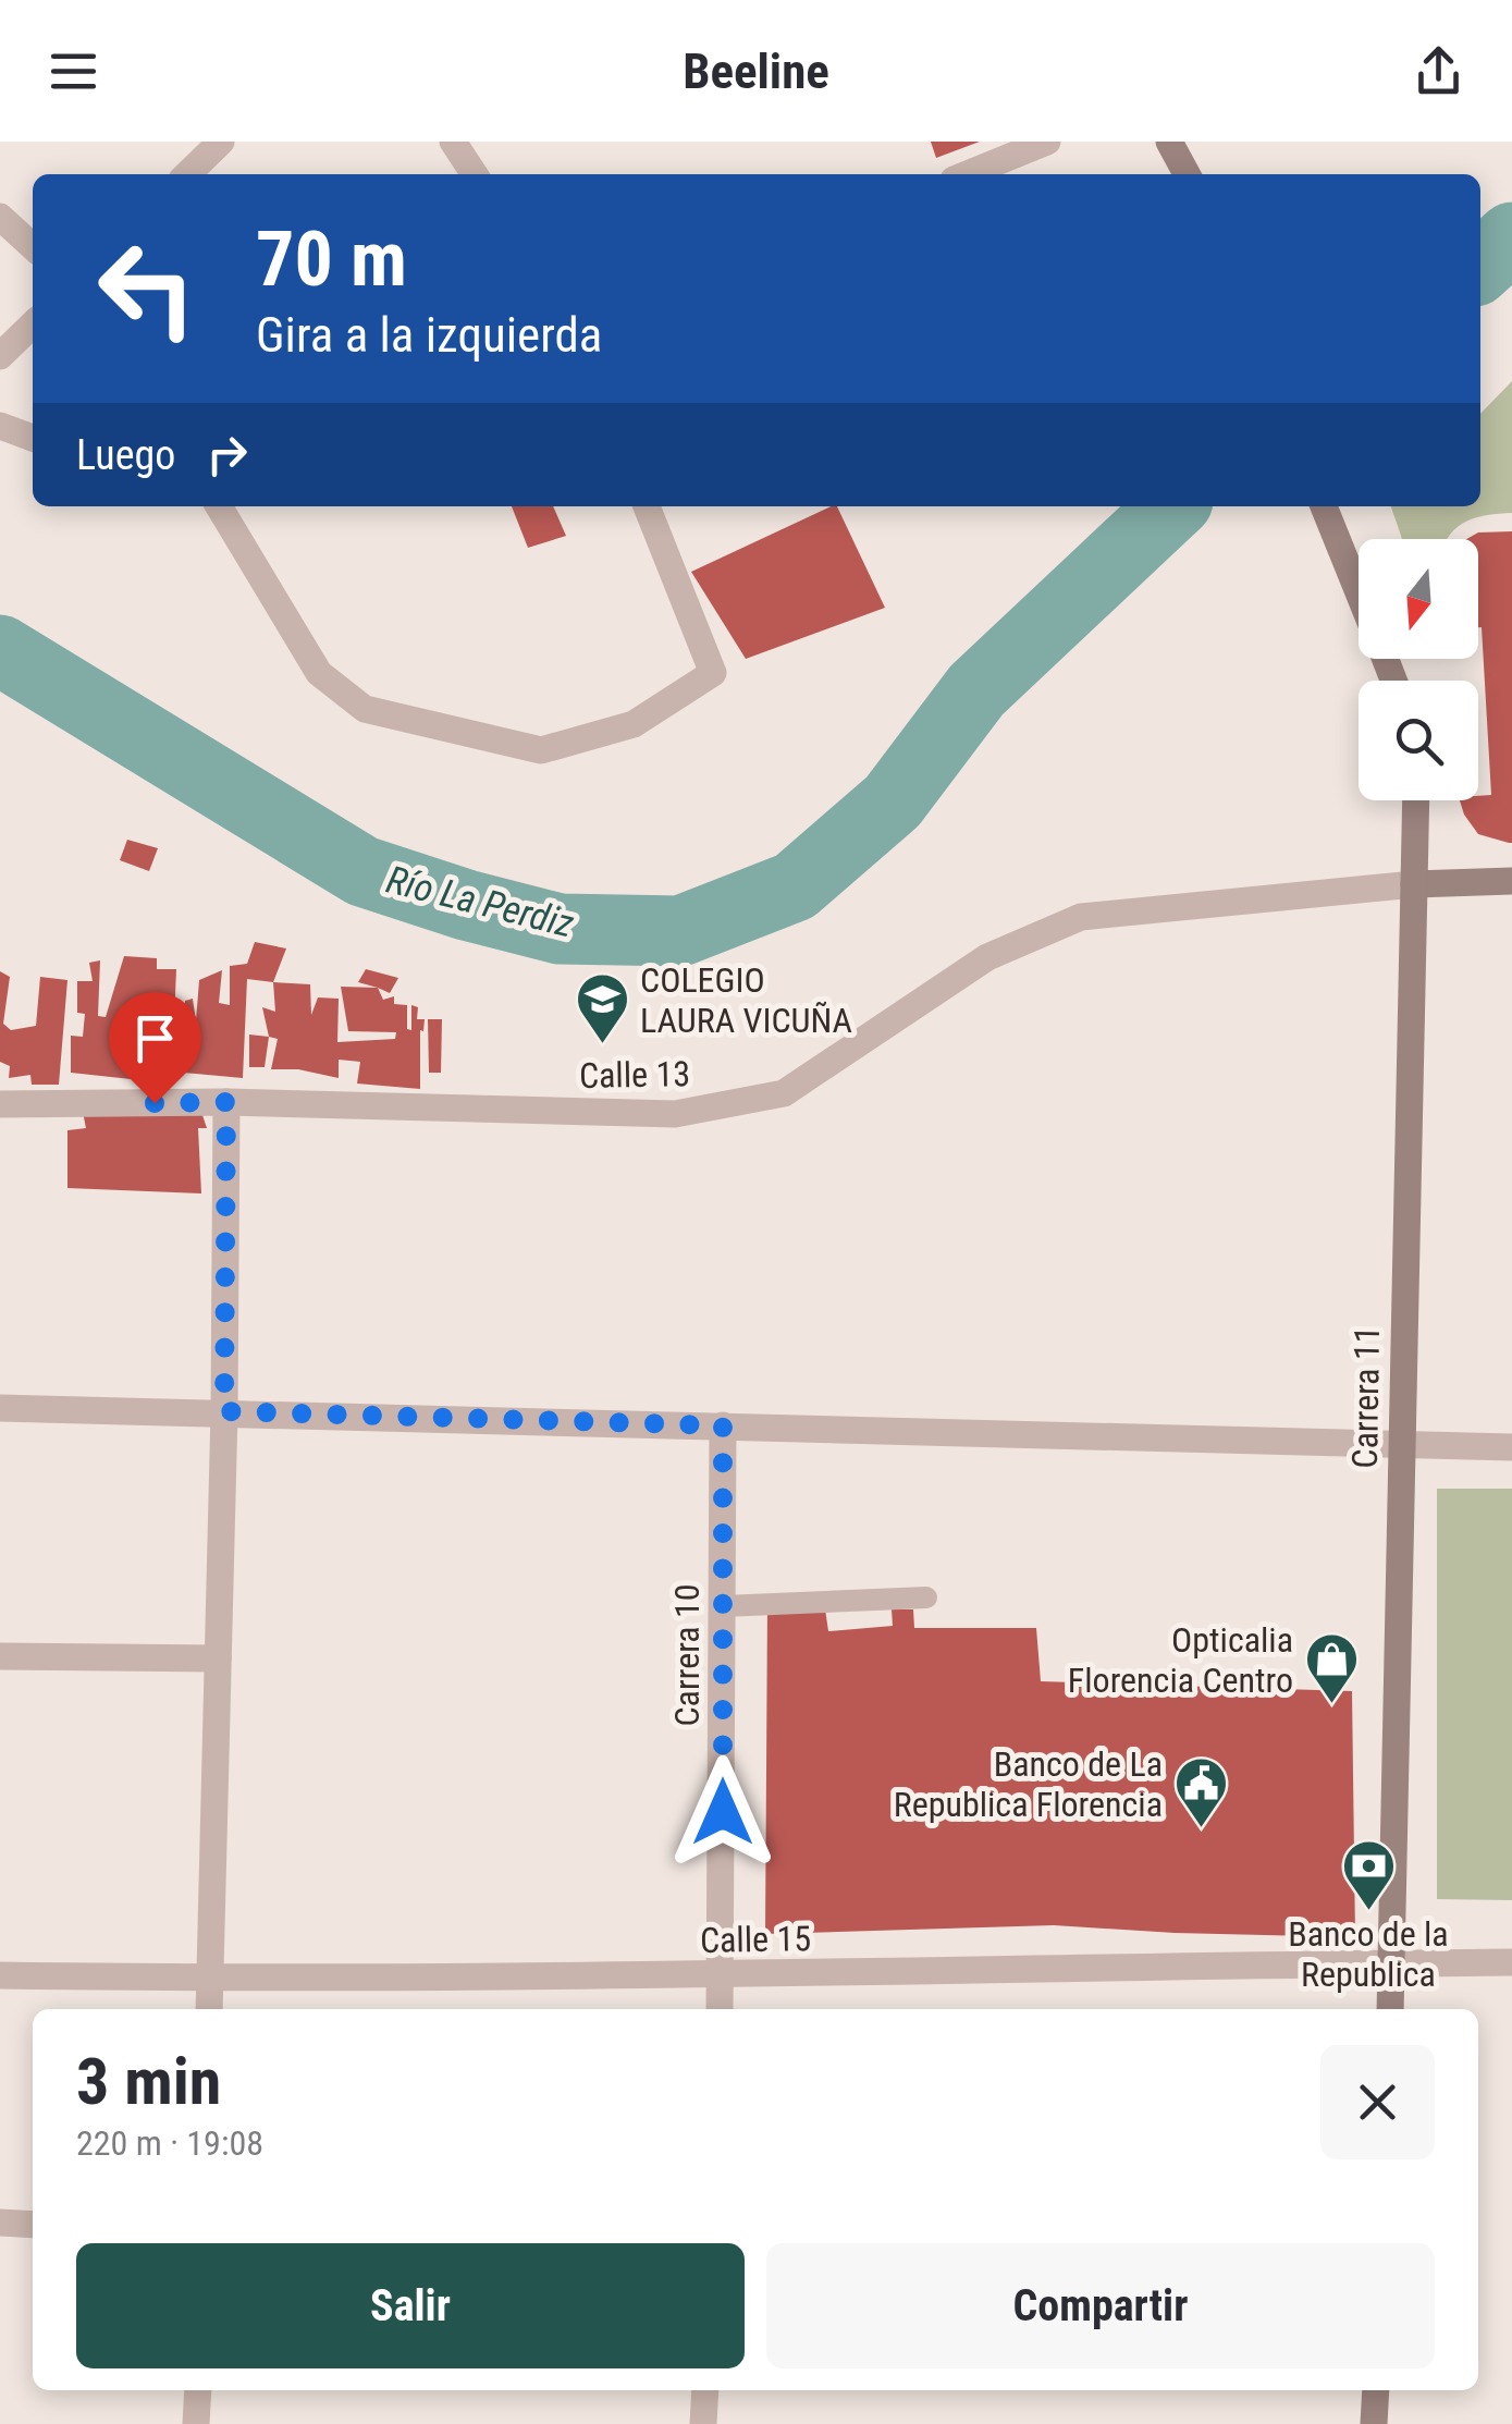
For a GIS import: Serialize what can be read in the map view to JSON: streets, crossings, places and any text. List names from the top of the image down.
{
  "streets": {
    "main road": ["Carrera 11"],
    "street": ["Calle 13", "Carrera 10", "Calle 15"]
  },
  "crossings": [
    ["Calle 13", "Carrera 11"],
    ["Carrera 11", "Calle 15"],
    ["Carrera 10", "Calle 15"]
  ],
  "water": ["Río La Perdiz"],
  "places": {
    "school or university": ["COLEGIO LAURA VICUÑA"],
    "shop": ["Opticalia Florencia Centro"],
    "public building": ["Banco de La Republica Florencia"],
    "bank": ["Banco de la Republica"]
  },
  "north": "bottom",
  "page": {
    "header": "Beeline",
    "turn": ["70 m", "Gira a la izquierda"],
    "then": "Luego",
    "heading": ["3 min", "220 m · 19:08"],
    "buttons": ["Salir", "Compartir"]
  }
}
